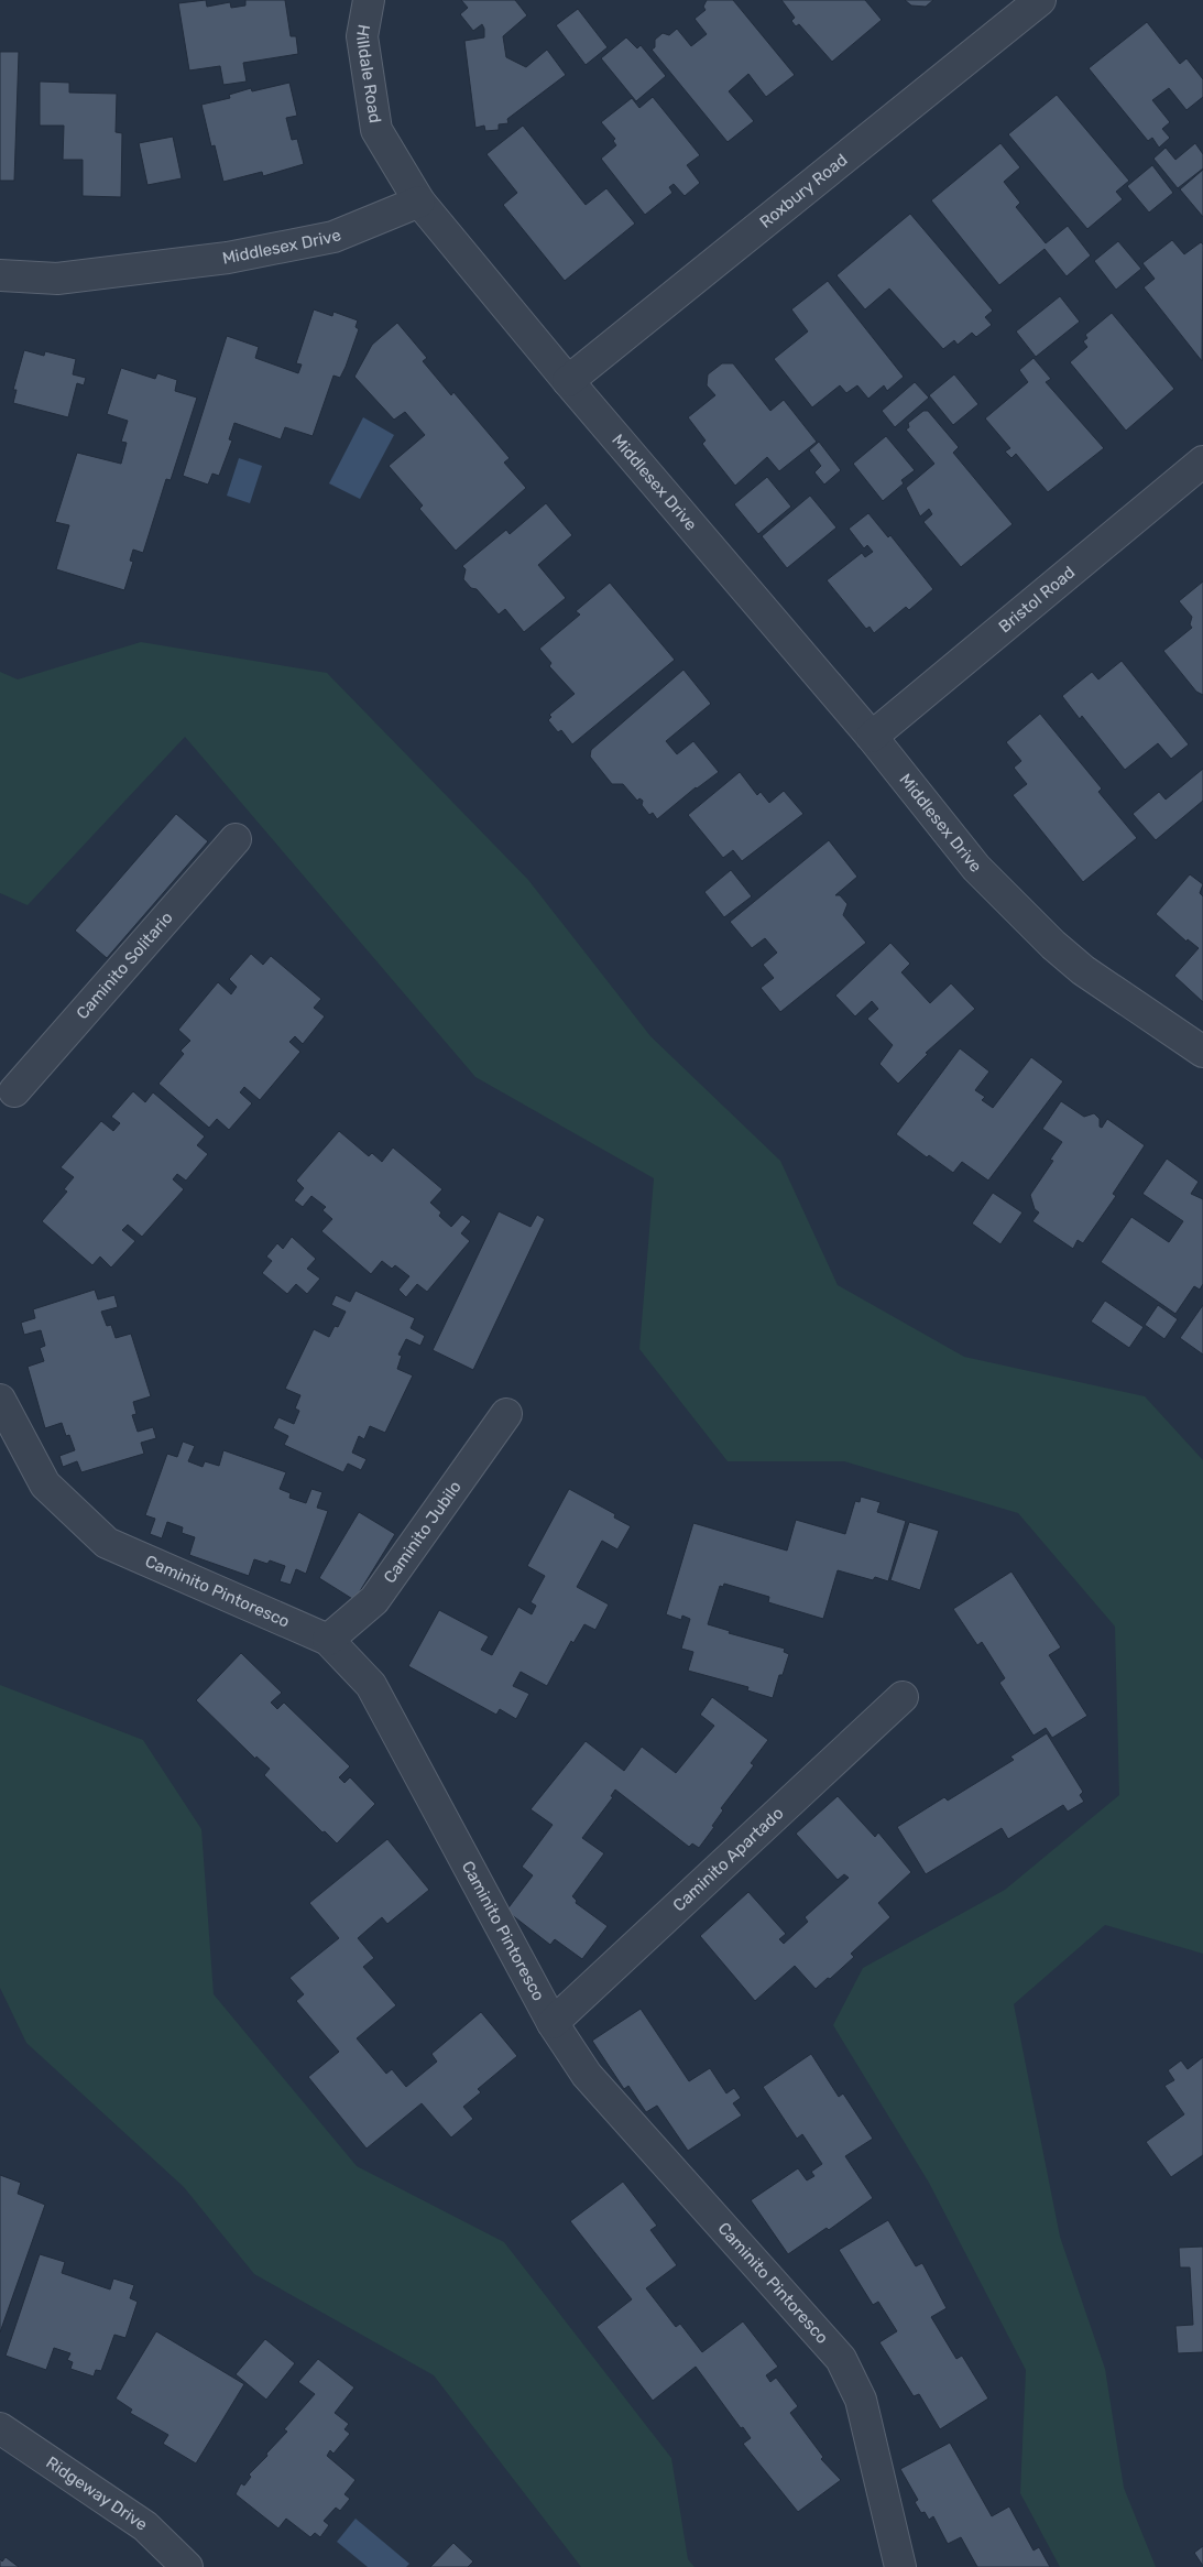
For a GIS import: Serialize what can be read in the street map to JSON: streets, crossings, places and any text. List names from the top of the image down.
{
  "streets": {
    "street": [
      "Hilldale Road",
      "Roxbury Road",
      "Middlesex Drive",
      "Bristol Road",
      "Caminito Solitario",
      "Caminito Jubilo",
      "Caminito Pintoresco",
      "Caminito Apartado",
      "Ridgeway Drive"
    ]
  },
  "crossings": [
    ["Hilldale Road", "Middlesex Drive"],
    ["Roxbury Road", "Middlesex Drive"],
    ["Middlesex Drive", "Bristol Road"],
    ["Caminito Jubilo", "Caminito Pintoresco"],
    ["Caminito Pintoresco", "Caminito Apartado"]
  ]
}
